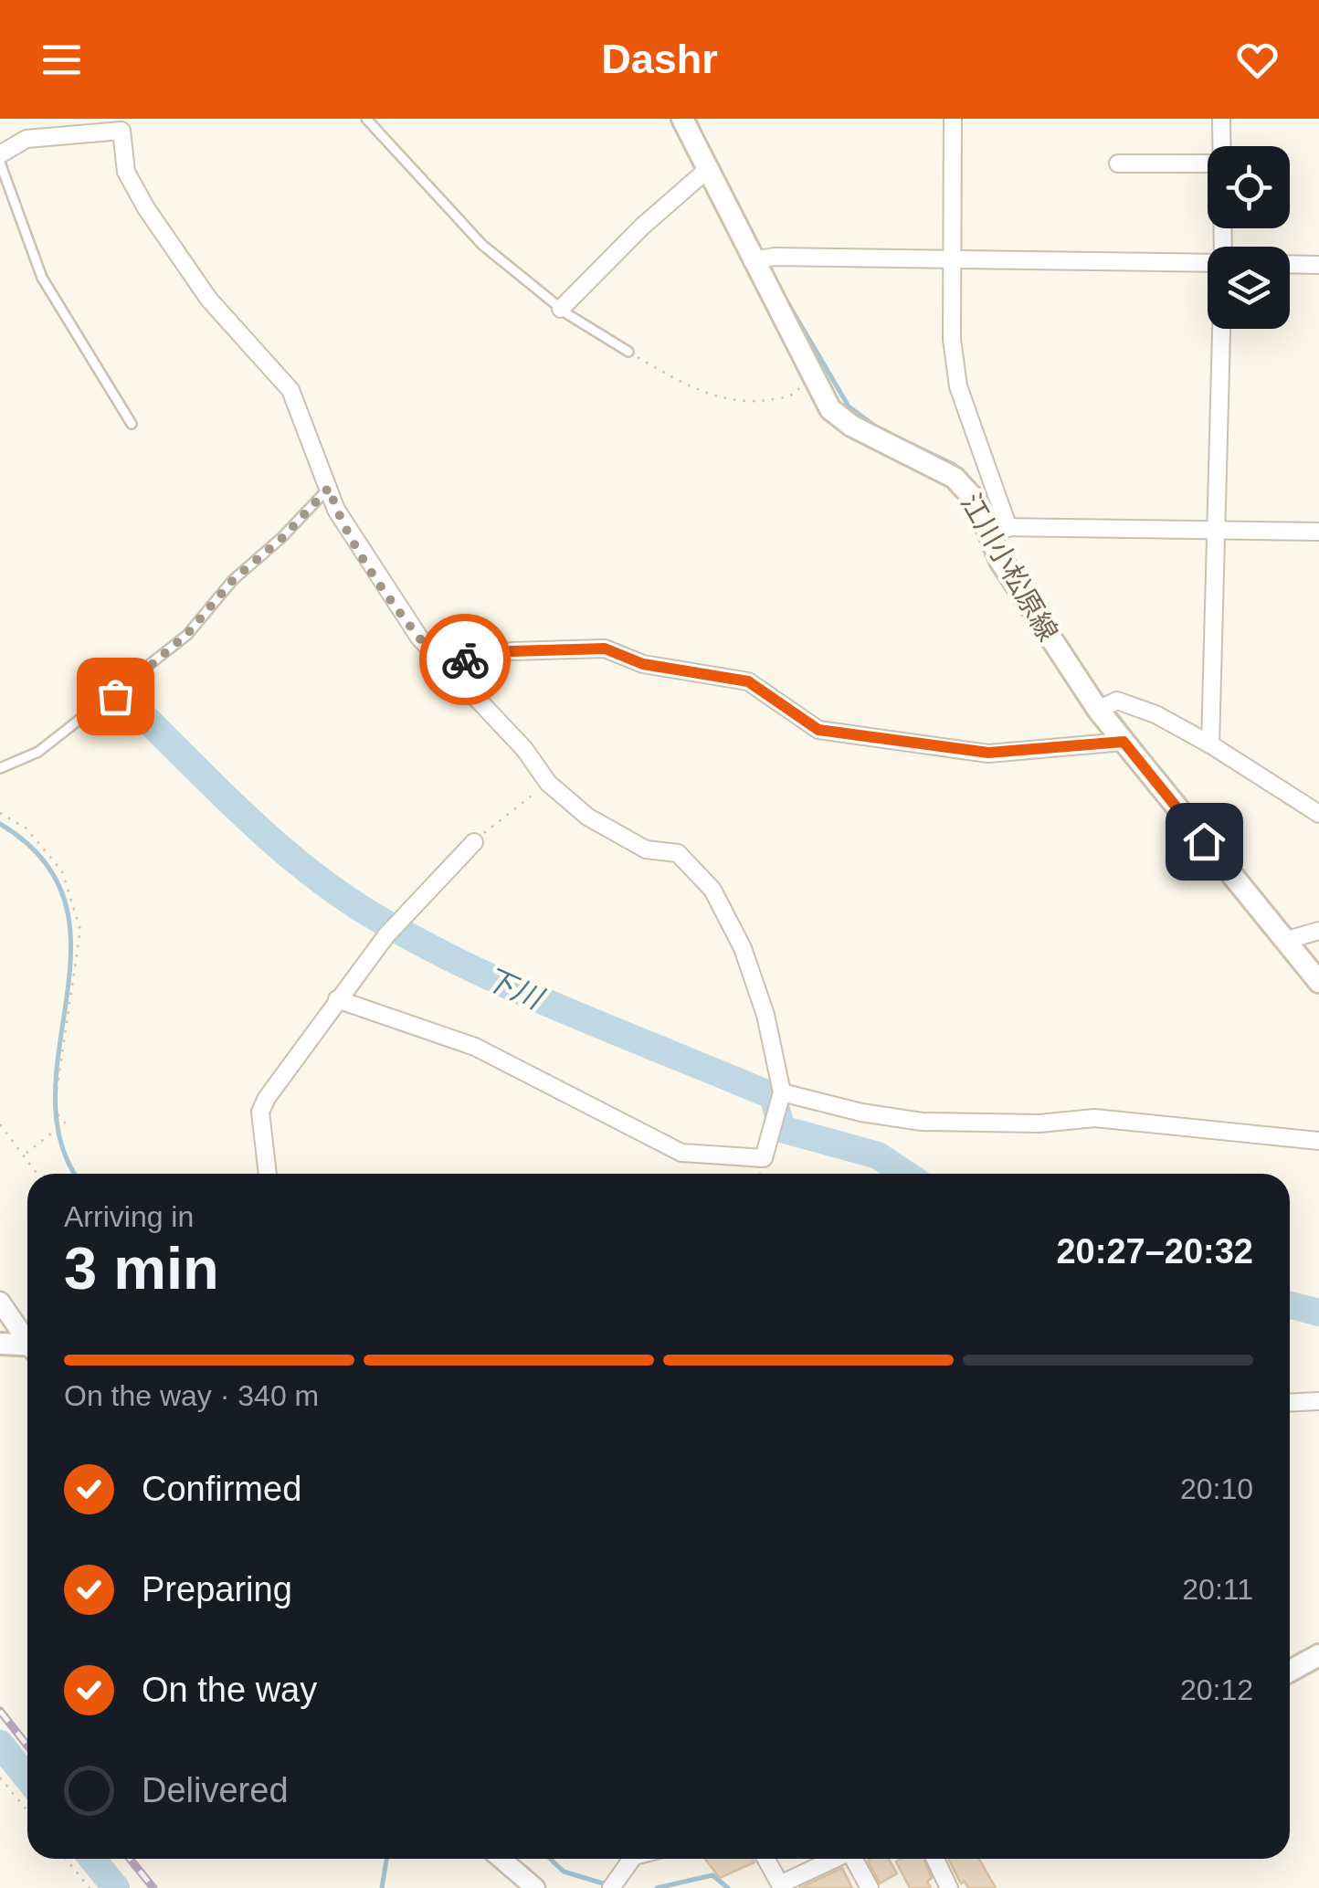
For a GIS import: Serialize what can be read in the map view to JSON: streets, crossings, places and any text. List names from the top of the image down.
{
  "streets": {
    "main road": ["江川小松原線"]
  },
  "water": ["下川"],
  "page": {
    "header": "Dashr",
    "heading": ["3 min", "Arriving in", "20:27–20:32"],
    "bar": "On the way · 340 m",
    "list": [
      ["Confirmed", "20:10"],
      ["Preparing", "20:11"],
      ["On the way", "20:12"],
      "Delivered"
    ]
  }
}
